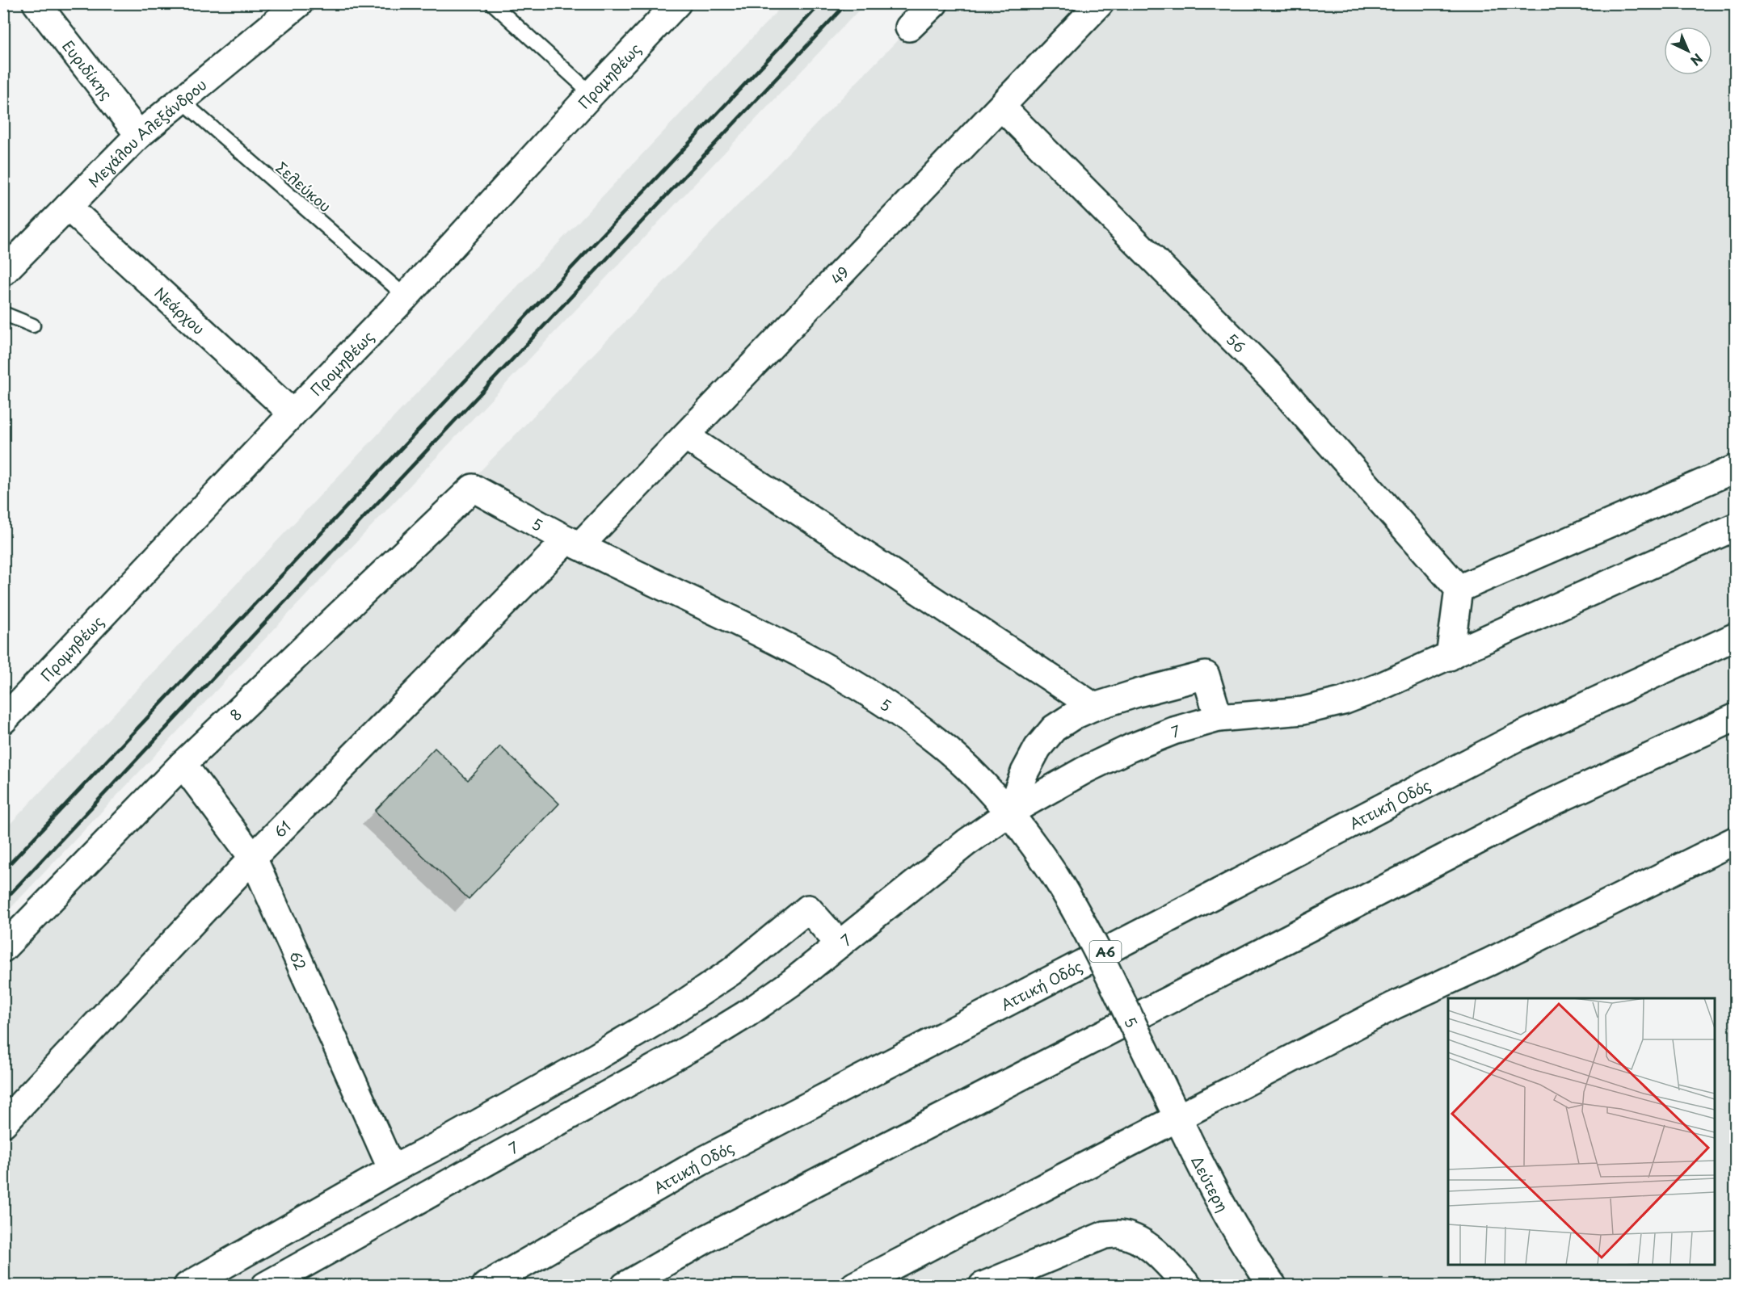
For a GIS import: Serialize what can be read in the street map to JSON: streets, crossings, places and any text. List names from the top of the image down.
{
  "streets": {
    "main road": [
      "Ευριδίκης",
      "Προμηθέως",
      "Μεγάλου Αλεξάνδρου",
      "49",
      "Νεάρχου",
      "56",
      "5",
      "8",
      "7",
      "Αττική Οδός",
      "61",
      "Α6",
      "62",
      "Δεύτερη"
    ],
    "lane": ["Σελεύκου"]
  },
  "crossings": [
    ["Ευριδίκης", "Μεγάλου Αλεξάνδρου"],
    ["Προμηθέως", "Σελεύκου"],
    ["Προμηθέως", "Νεάρχου"],
    ["Μεγάλου Αλεξάνδρου", "Σελεύκου"],
    ["Μεγάλου Αλεξάνδρου", "Νεάρχου"],
    ["49", "56"],
    ["49", "5"],
    ["49", "61"],
    ["5", "8"],
    ["5", "7"],
    ["5", "61"],
    ["5", "Δεύτερη"],
    ["8", "62"],
    ["7", "62"],
    ["61", "62"]
  ],
  "north": "bottom right"
}
